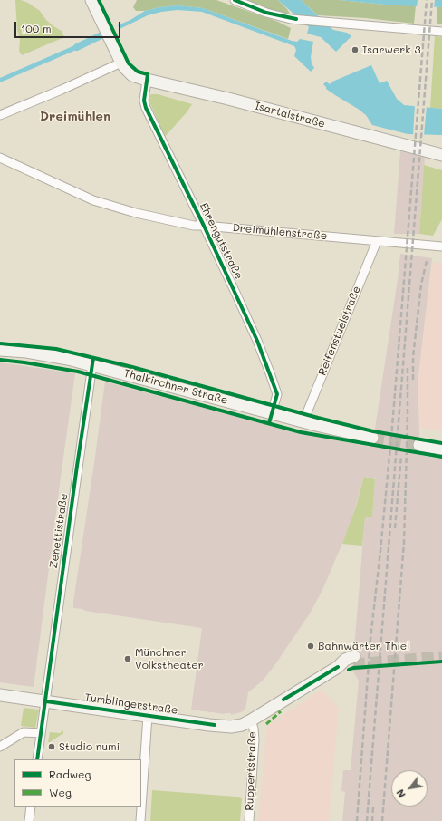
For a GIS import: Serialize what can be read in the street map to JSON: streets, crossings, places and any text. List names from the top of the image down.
{
  "streets": {
    "street": [
      "Isartalstraße",
      "Dreimühlenstraße",
      "Ehrengutstraße",
      "Reifenstuelstraße",
      "Thalkirchner Straße",
      "Zenettistraße",
      "Tumblingerstraße",
      "Ruppertstraße"
    ]
  },
  "crossings": [
    ["Isartalstraße", "Ehrengutstraße"],
    ["Dreimühlenstraße", "Ehrengutstraße"],
    ["Dreimühlenstraße", "Reifenstuelstraße"],
    ["Ehrengutstraße", "Thalkirchner Straße"],
    ["Reifenstuelstraße", "Thalkirchner Straße"],
    ["Thalkirchner Straße", "Zenettistraße"],
    ["Zenettistraße", "Tumblingerstraße"],
    ["Tumblingerstraße", "Ruppertstraße"]
  ],
  "districts": ["Dreimühlen"],
  "places": [
    "Isarwerk 3",
    "Bahnwärter Thiel",
    "Münchner Volkstheater",
    "Studio numi"
  ],
  "legend": ["Radweg", "Weg"],
  "scale_bar": "100 m",
  "north": "bottom left"
}
